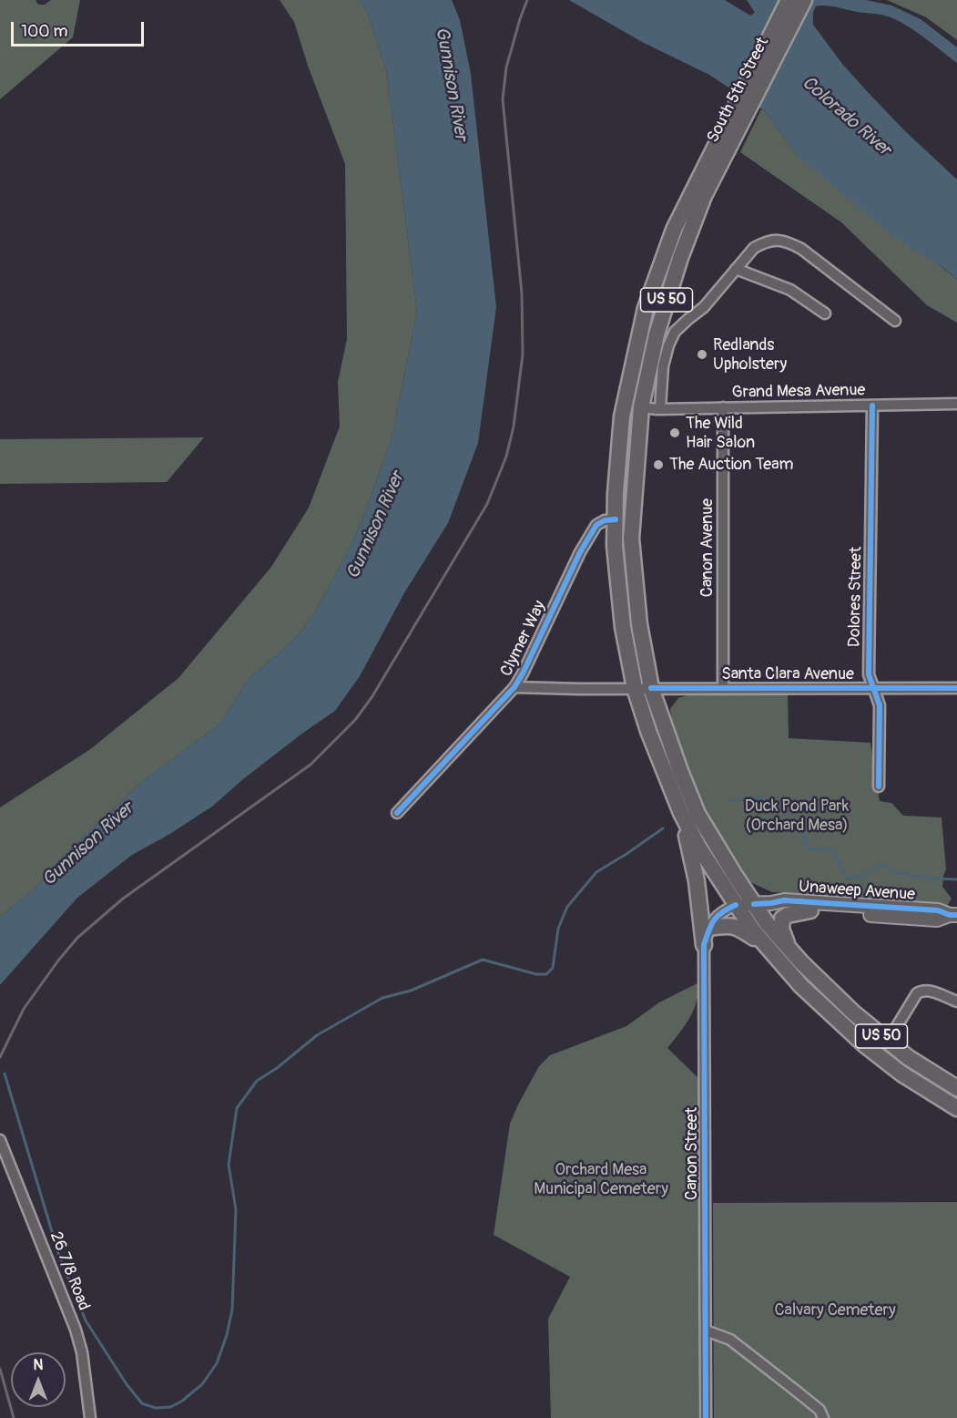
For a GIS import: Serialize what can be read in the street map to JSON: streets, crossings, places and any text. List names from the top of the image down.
{
  "streets": {
    "highway": ["South 5th Street", "US 50"],
    "main road": ["Unaweep Avenue"],
    "street": [
      "Grand Mesa Avenue",
      "Canon Avenue",
      "Dolores Street",
      "Clymer Way",
      "Santa Clara Avenue",
      "Canon Street",
      "26 7/8 Road"
    ]
  },
  "crossings": [
    ["South 5th Street", "US 50"],
    ["US 50", "Grand Mesa Avenue"],
    ["US 50", "Clymer Way"],
    ["US 50", "Santa Clara Avenue"],
    ["US 50", "Unaweep Avenue"],
    ["US 50", "Canon Street"],
    ["Grand Mesa Avenue", "Canon Avenue"],
    ["Grand Mesa Avenue", "Dolores Street"],
    ["Canon Avenue", "Santa Clara Avenue"],
    ["Dolores Street", "Santa Clara Avenue"],
    ["Clymer Way", "Santa Clara Avenue"],
    ["Unaweep Avenue", "Canon Street"]
  ],
  "water": ["Gunnison River", "Colorado River"],
  "parks": ["Duck Pond Park (Orchard Mesa)", "Orchard Mesa Municipal Cemetery", "Calvary Cemetery"],
  "places": ["Redlands Upholstery", "The Wild Hair Salon", "The Auction Team"],
  "scale_bar": "100 m",
  "north": "top"
}
